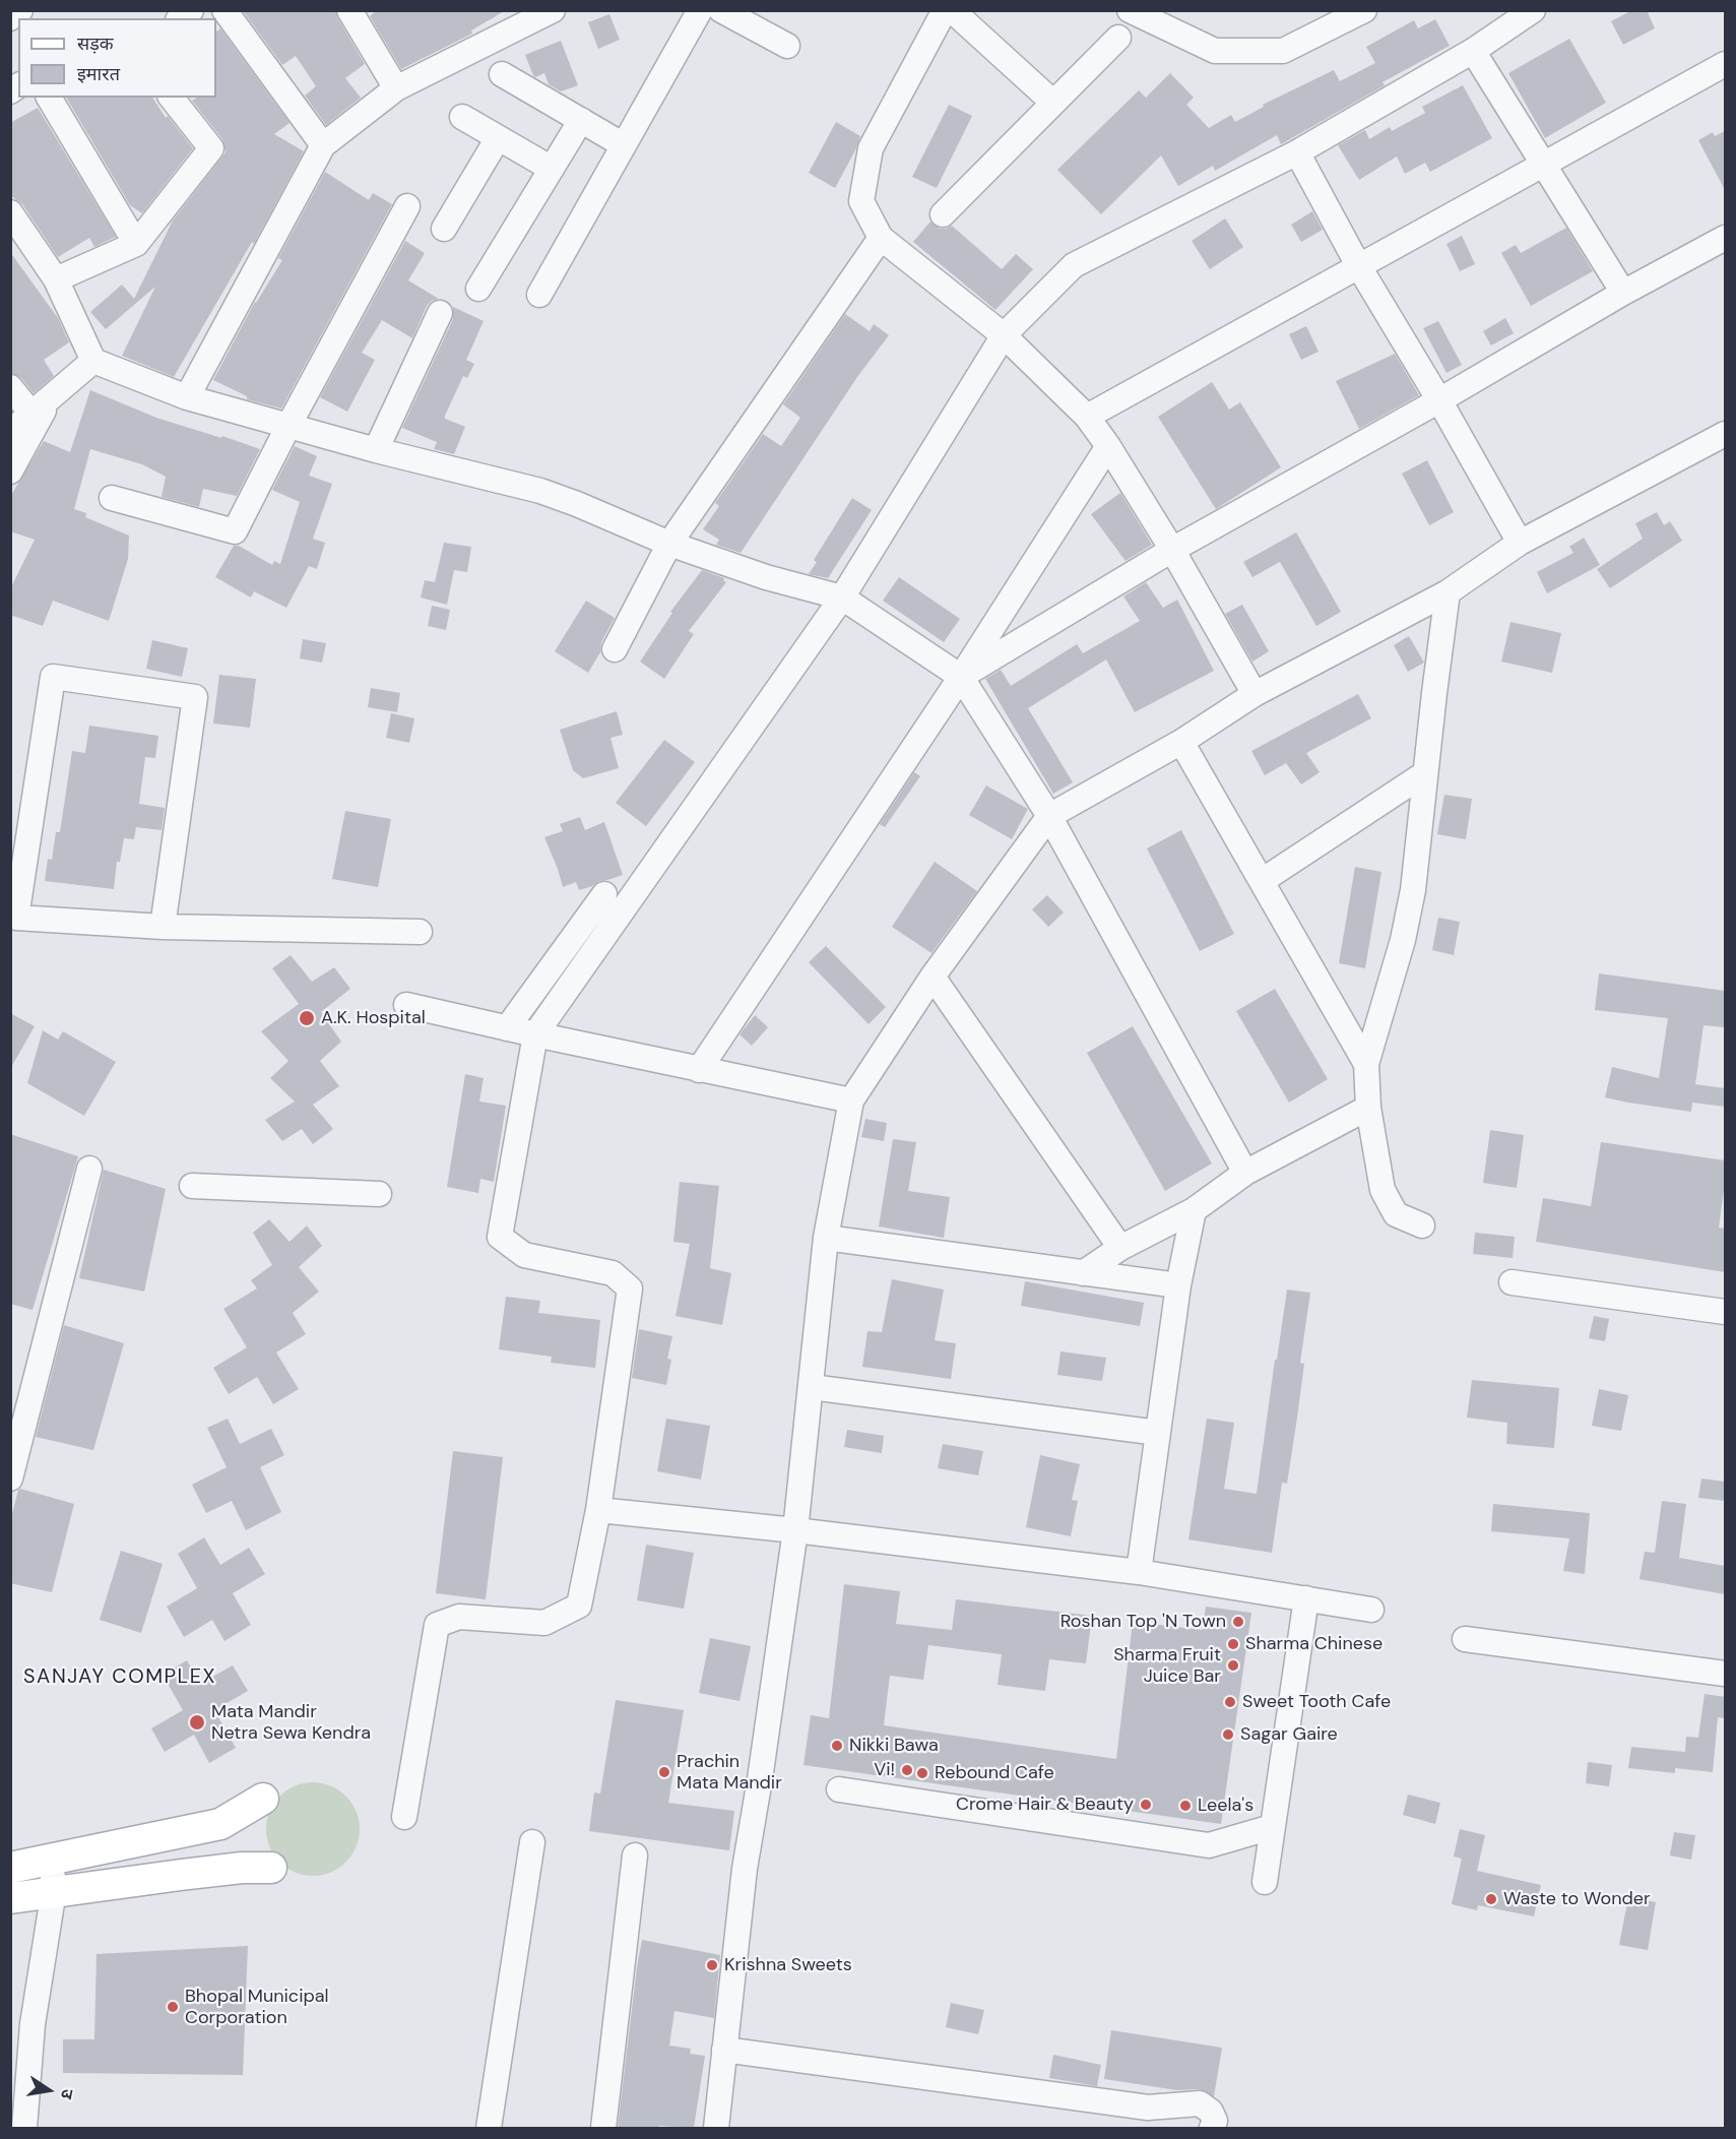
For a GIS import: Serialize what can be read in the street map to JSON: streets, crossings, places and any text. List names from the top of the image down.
{
  "districts": ["SANJAY COMPLEX"],
  "places": [
    "A.K. Hospital",
    "Roshan Top 'N Town",
    "Sharma Chinese",
    "Sharma Fruit Juice Bar",
    "Sweet Tooth Cafe",
    "Mata Mandir Netra Sewa Kendra",
    "Sagar Gaire",
    "Nikki Bawa",
    "Vi!",
    "Prachin Mata Mandir",
    "Rebound Cafe",
    "Crome Hair & Beauty",
    "Leela's",
    "Waste to Wonder",
    "Krishna Sweets",
    "Bhopal Municipal Corporation"
  ],
  "legend": ["सड़क", "इमारत"],
  "north": "right"
}
